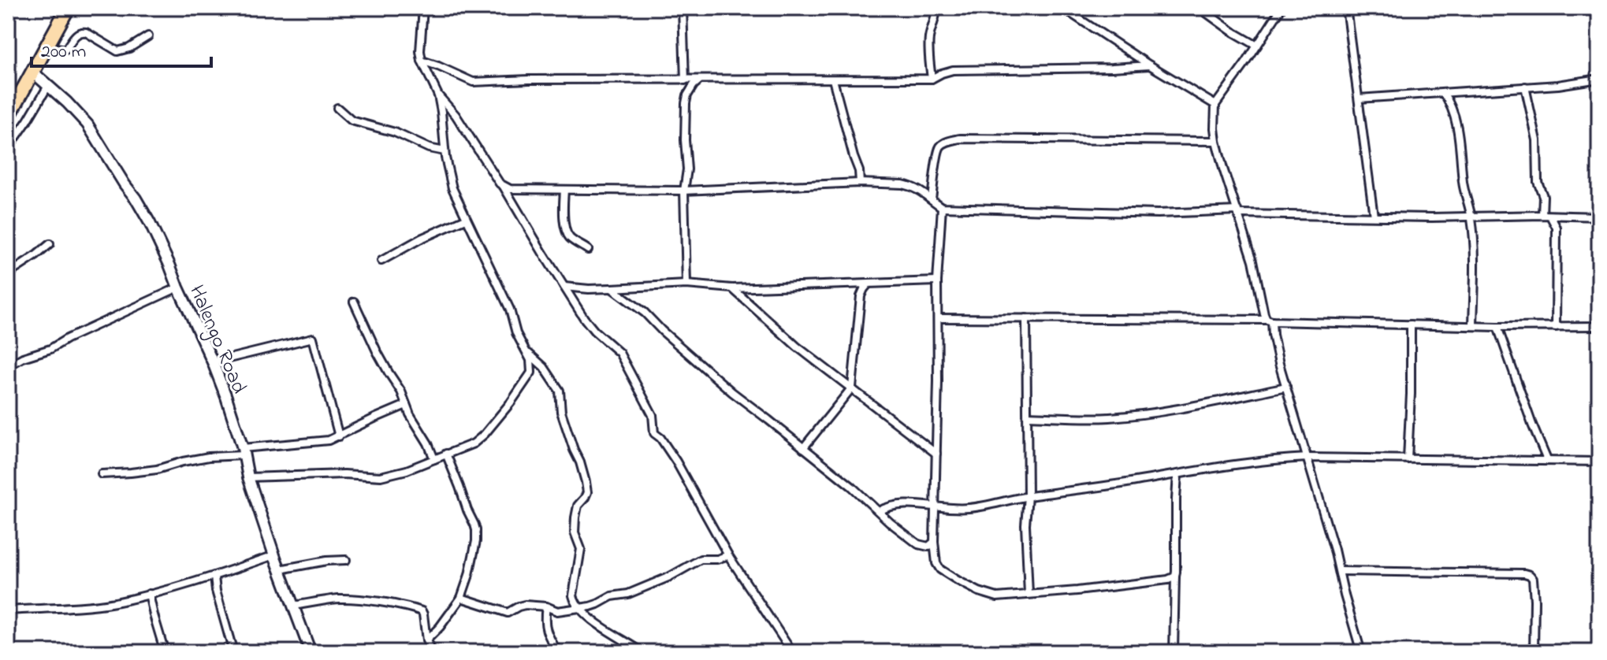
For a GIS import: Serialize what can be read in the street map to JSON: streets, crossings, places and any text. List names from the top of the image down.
{
  "streets": {
    "street": ["Halengo Road"]
  },
  "scale_bar": "200 m"
}
